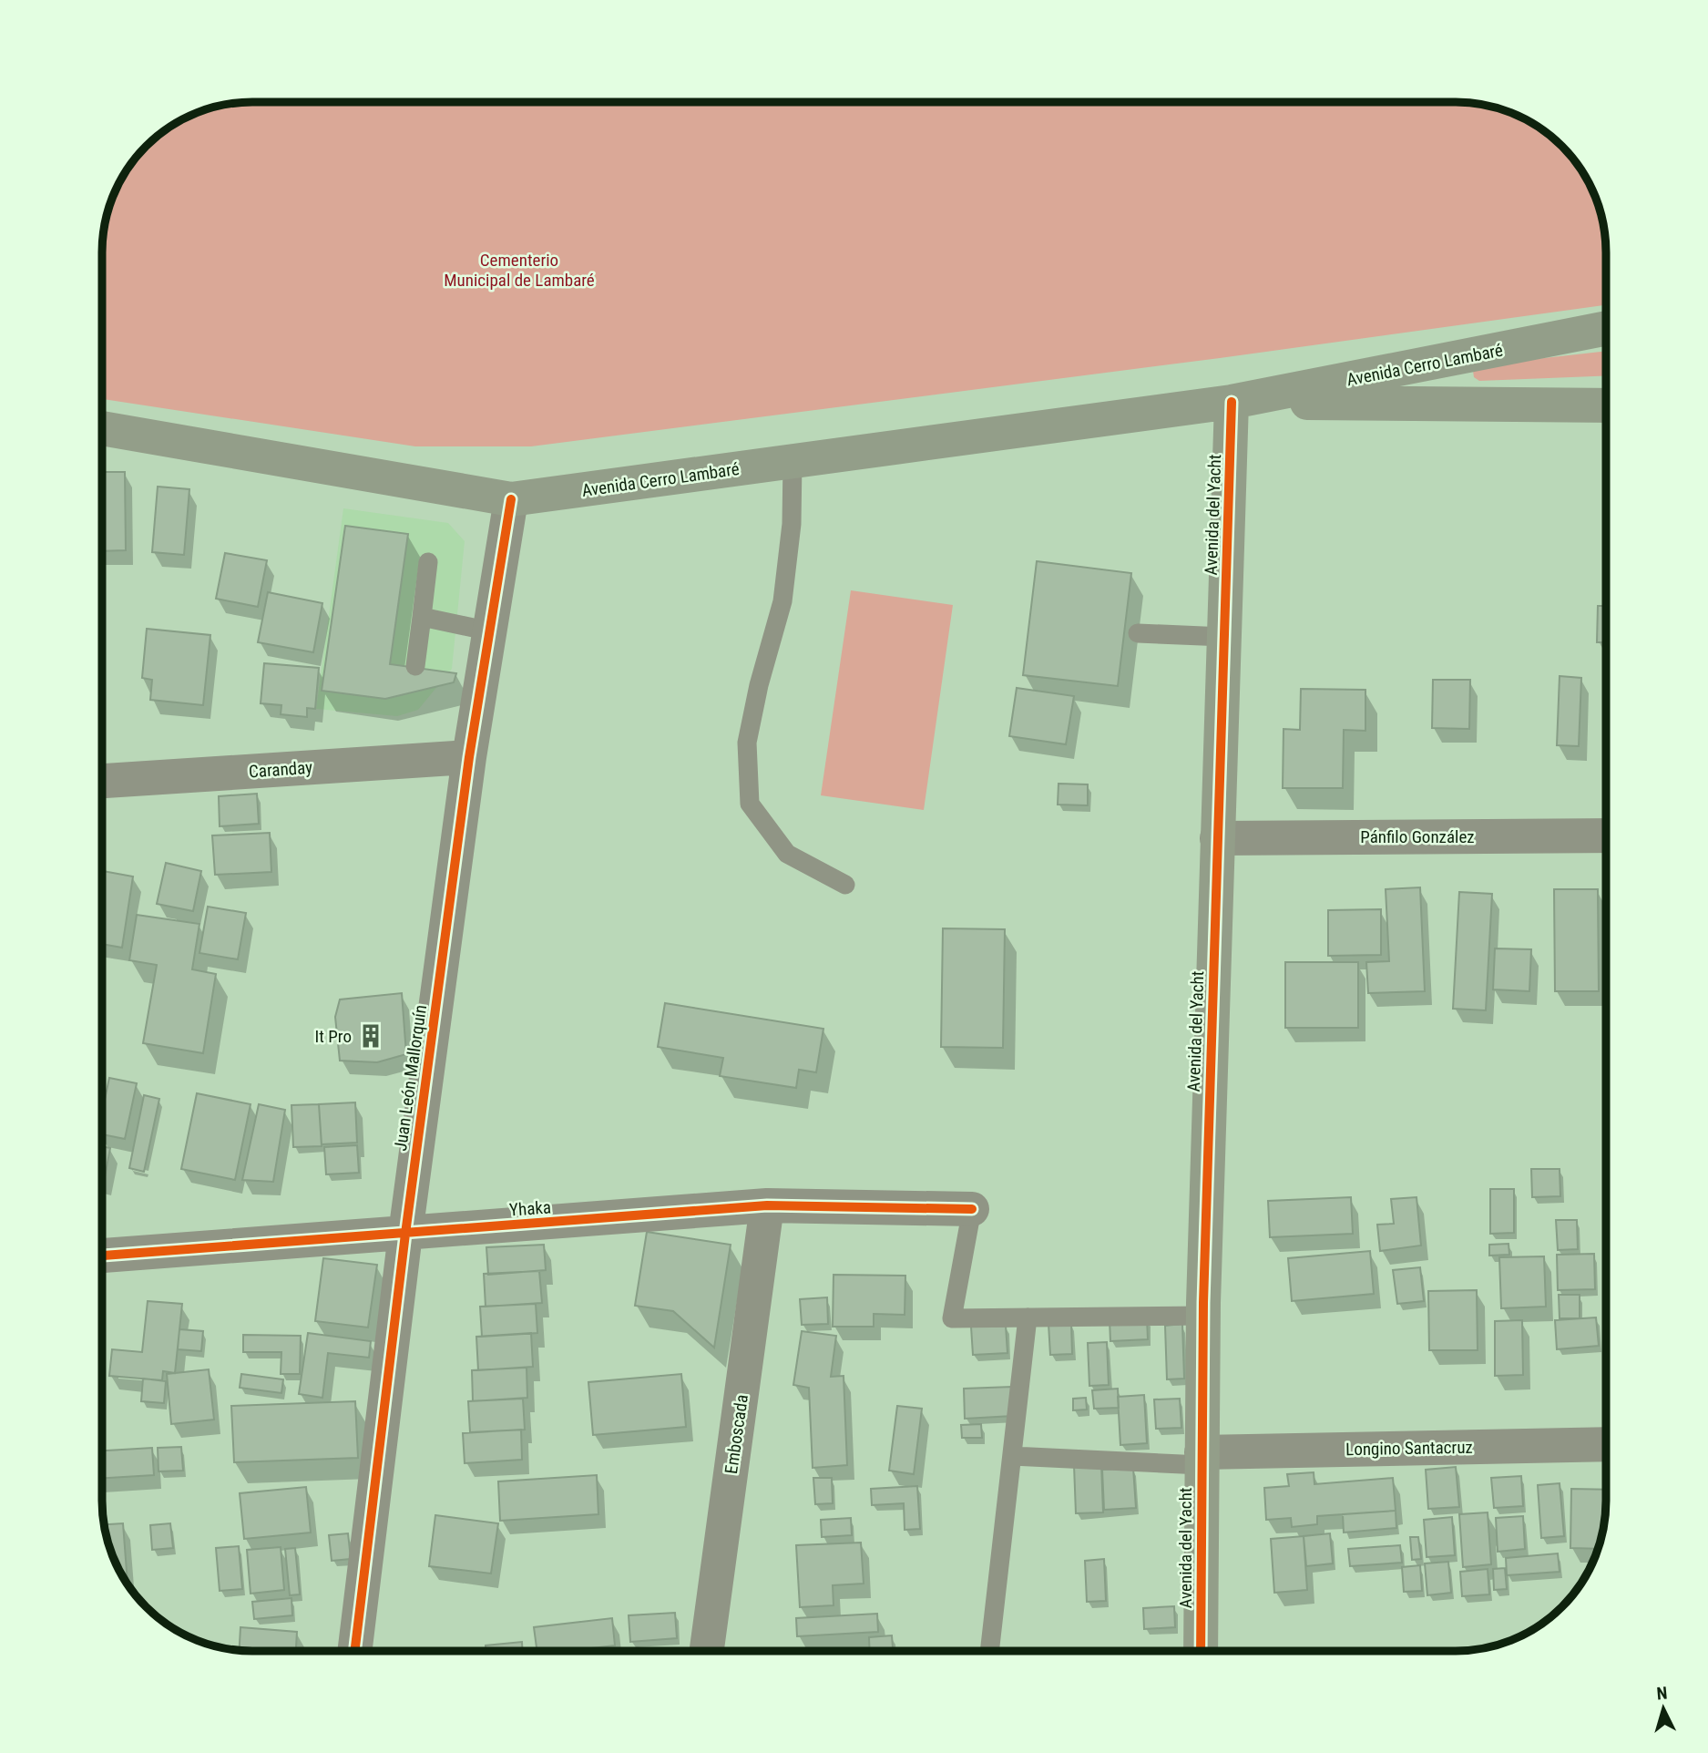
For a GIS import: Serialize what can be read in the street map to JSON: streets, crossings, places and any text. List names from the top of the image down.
{
  "streets": {
    "main road": ["Avenida Cerro Lambaré", "Avenida del Yacht"],
    "street": [
      "Caranday",
      "Pánfilo González",
      "Juan León Mallorquín",
      "Yhaka",
      "Emboscada",
      "Longino Santacruz"
    ]
  },
  "crossings": [
    ["Avenida Cerro Lambaré", "Avenida del Yacht"],
    ["Avenida Cerro Lambaré", "Juan León Mallorquín"],
    ["Avenida del Yacht", "Pánfilo González"],
    ["Avenida del Yacht", "Longino Santacruz"],
    ["Caranday", "Juan León Mallorquín"],
    ["Juan León Mallorquín", "Yhaka"],
    ["Yhaka", "Emboscada"]
  ],
  "parks": ["Cementerio Municipal de Lambaré"],
  "places": {
    "building": ["It Pro"]
  },
  "north": "top"
}
